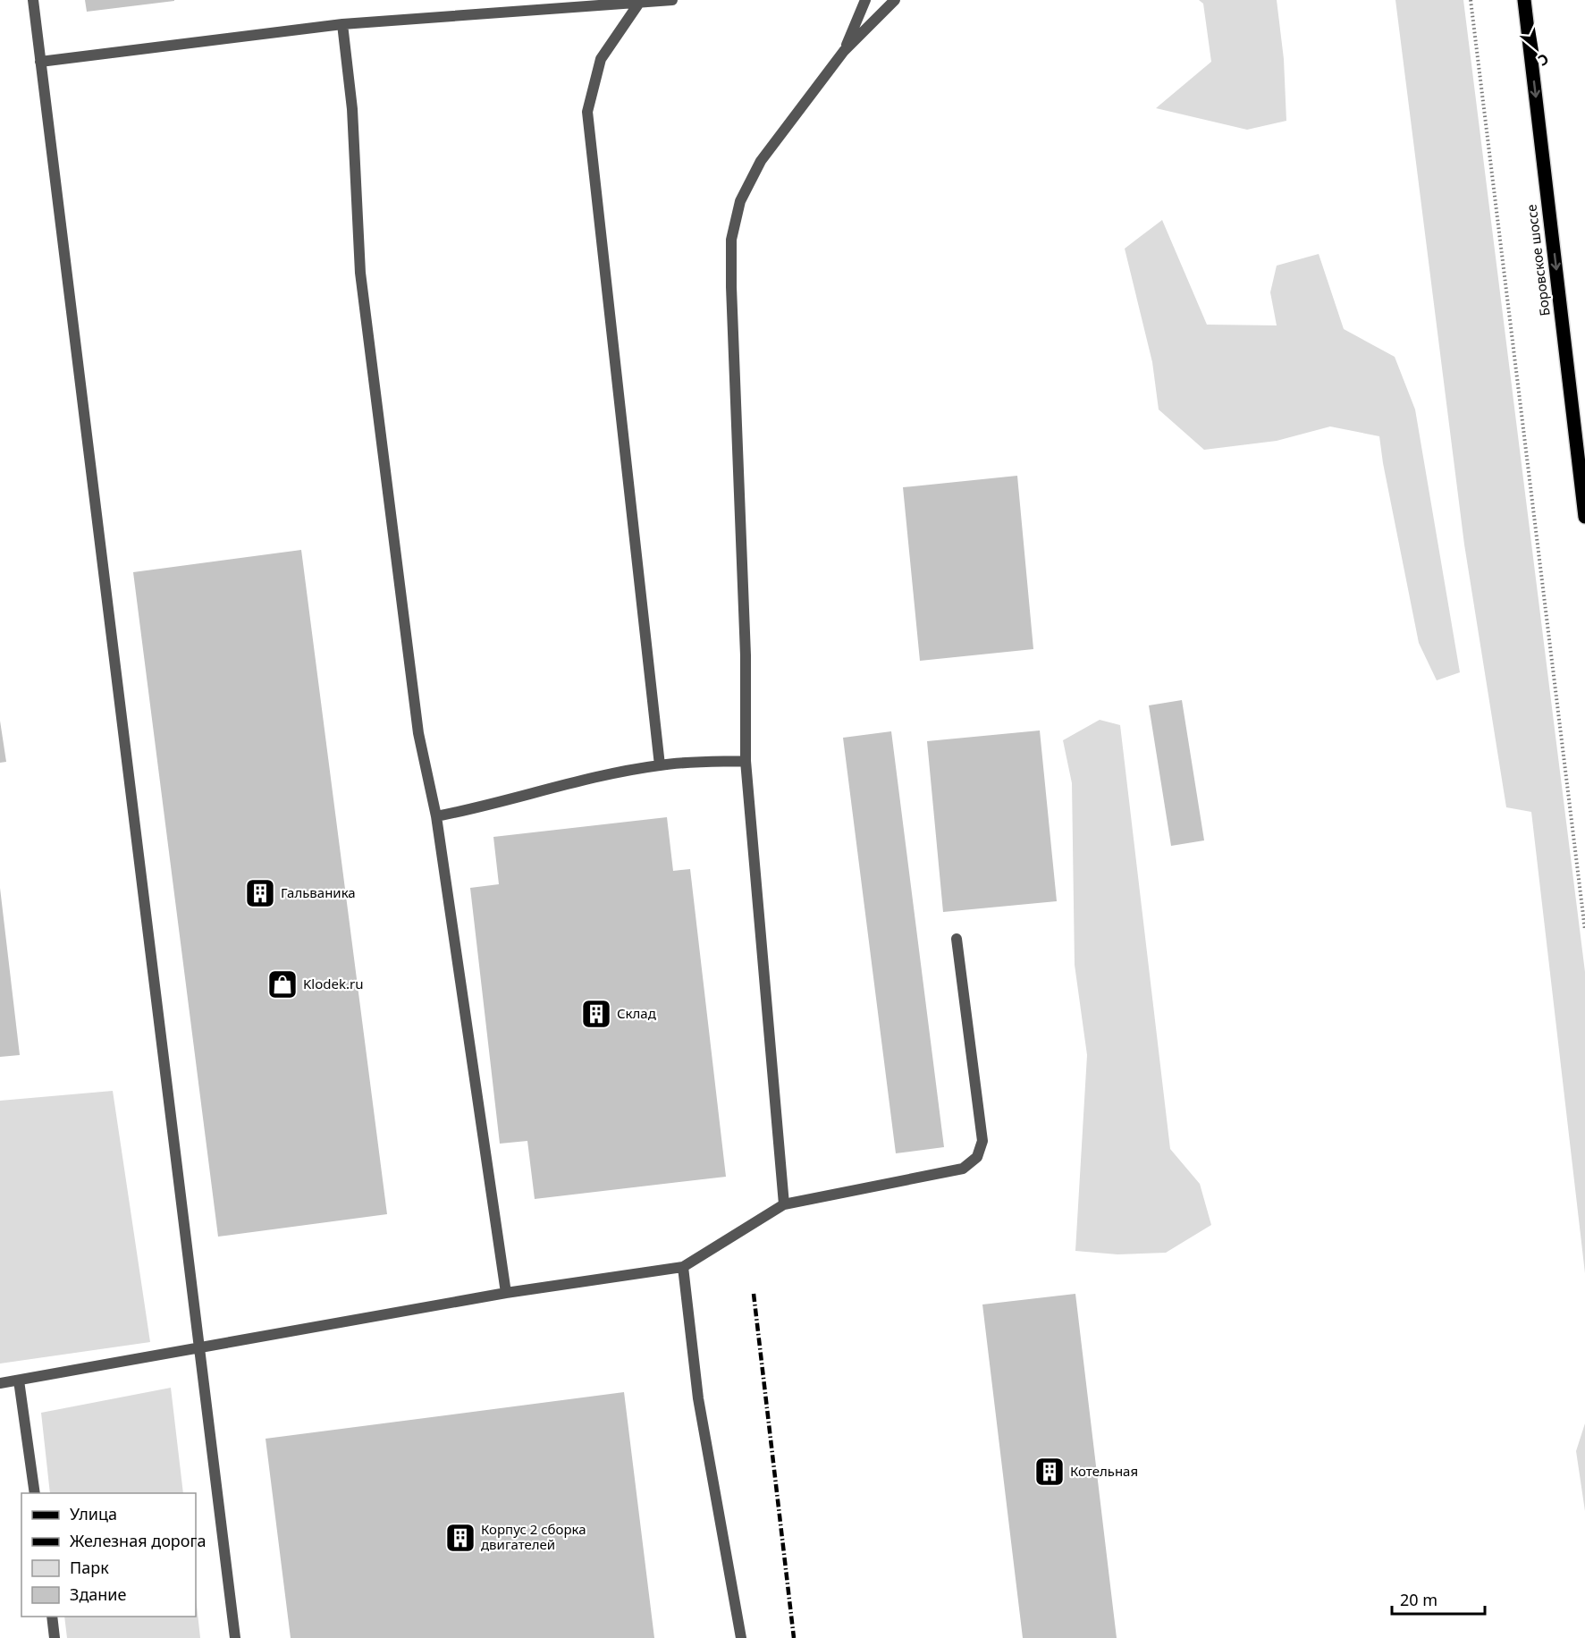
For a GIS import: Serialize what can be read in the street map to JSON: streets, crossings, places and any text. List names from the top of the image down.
{
  "streets": {
    "main road": ["Боровское шоссе"]
  },
  "one_way": ["Боровское шоссе"],
  "places": {
    "building": [
      "Гальваника",
      "Склад",
      "Котельная",
      "Корпус 2 сборка двигателей"
    ],
    "shop": ["Klodek.ru"]
  },
  "legend": [
    "Улица",
    "Железная дорога",
    "Парк",
    "Здание"
  ],
  "scale_bar": "20 m",
  "north": "bottom right"
}
